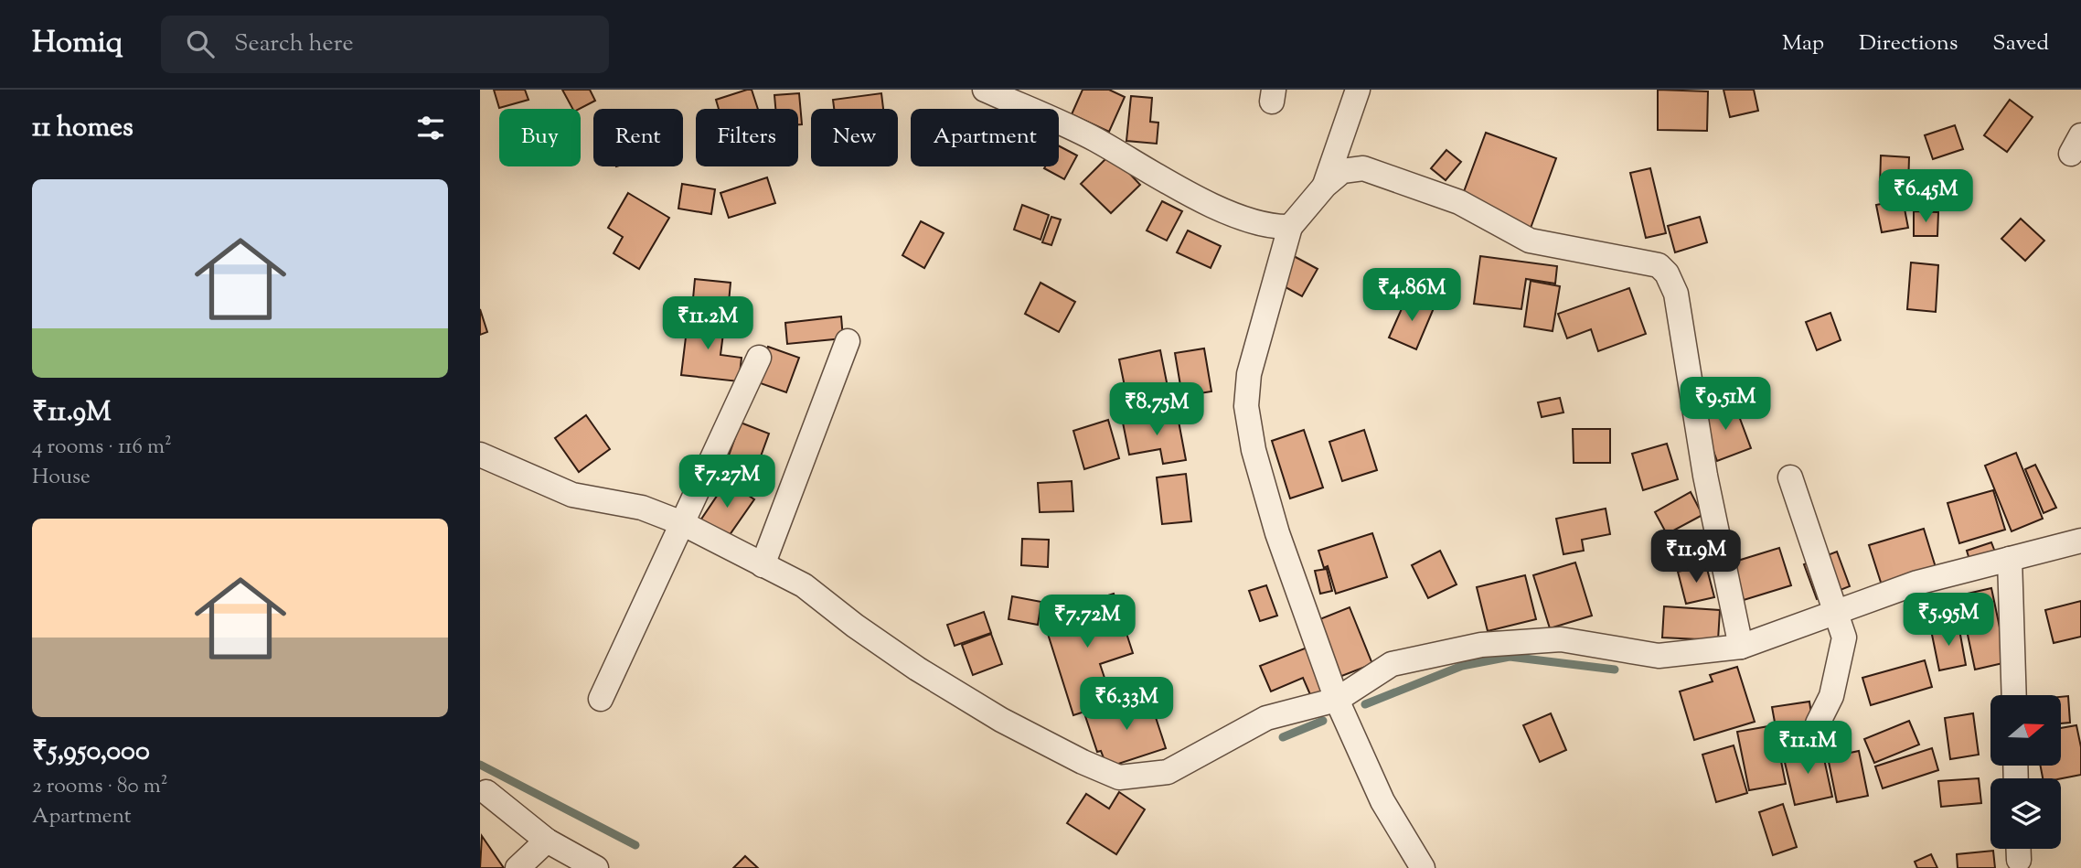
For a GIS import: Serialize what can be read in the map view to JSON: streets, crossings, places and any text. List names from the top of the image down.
{
  "north": "right",
  "page": {
    "header": "Homiq",
    "search": "Search here",
    "nav": ["Map", "Directions", "Saved"],
    "heading": "11 homes",
    "chip": [
      "Buy",
      "Rent",
      "Filters",
      "New",
      "Apartment"
    ],
    "list": [
      {
        "name": "₹11.9M",
        "note": "4 rooms · 116 m² · House"
      },
      {
        "name": "₹5,950,000",
        "note": "2 rooms · 80 m² · Apartment"
      }
    ],
    "price": [
      "₹6.45M",
      "₹4.86M",
      "₹11.2M",
      "₹9.51M",
      "₹8.75M",
      "₹7.27M",
      "₹11.9M",
      "₹5.95M",
      "₹7.72M",
      "₹6.33M",
      "₹11.1M"
    ]
  }
}
